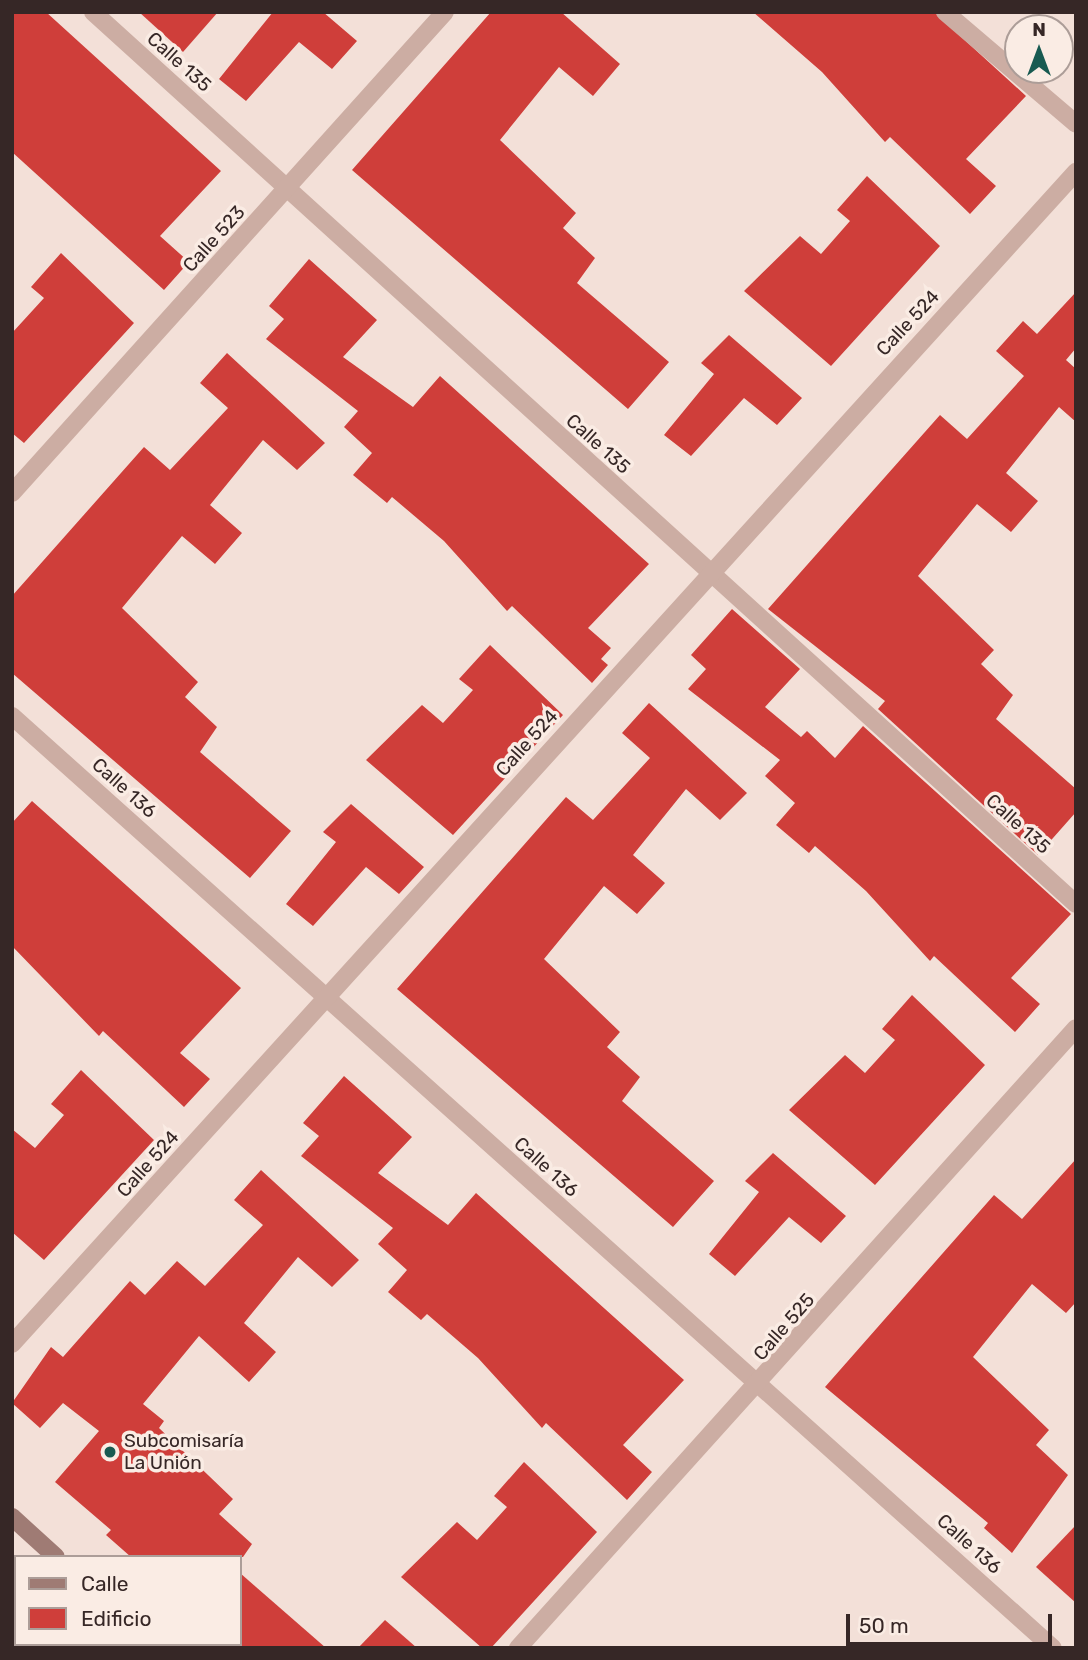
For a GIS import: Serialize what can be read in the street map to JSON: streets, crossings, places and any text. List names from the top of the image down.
{
  "streets": {
    "street": [
      "Calle 135",
      "Calle 523",
      "Calle 524",
      "Calle 136",
      "Calle 525"
    ]
  },
  "crossings": [
    ["Calle 135", "Calle 523"],
    ["Calle 135", "Calle 524"],
    ["Calle 524", "Calle 136"],
    ["Calle 136", "Calle 525"]
  ],
  "places": ["Subcomisaría La Unión"],
  "legend": ["Calle", "Edificio"],
  "scale_bar": "50 m",
  "north": "top"
}
